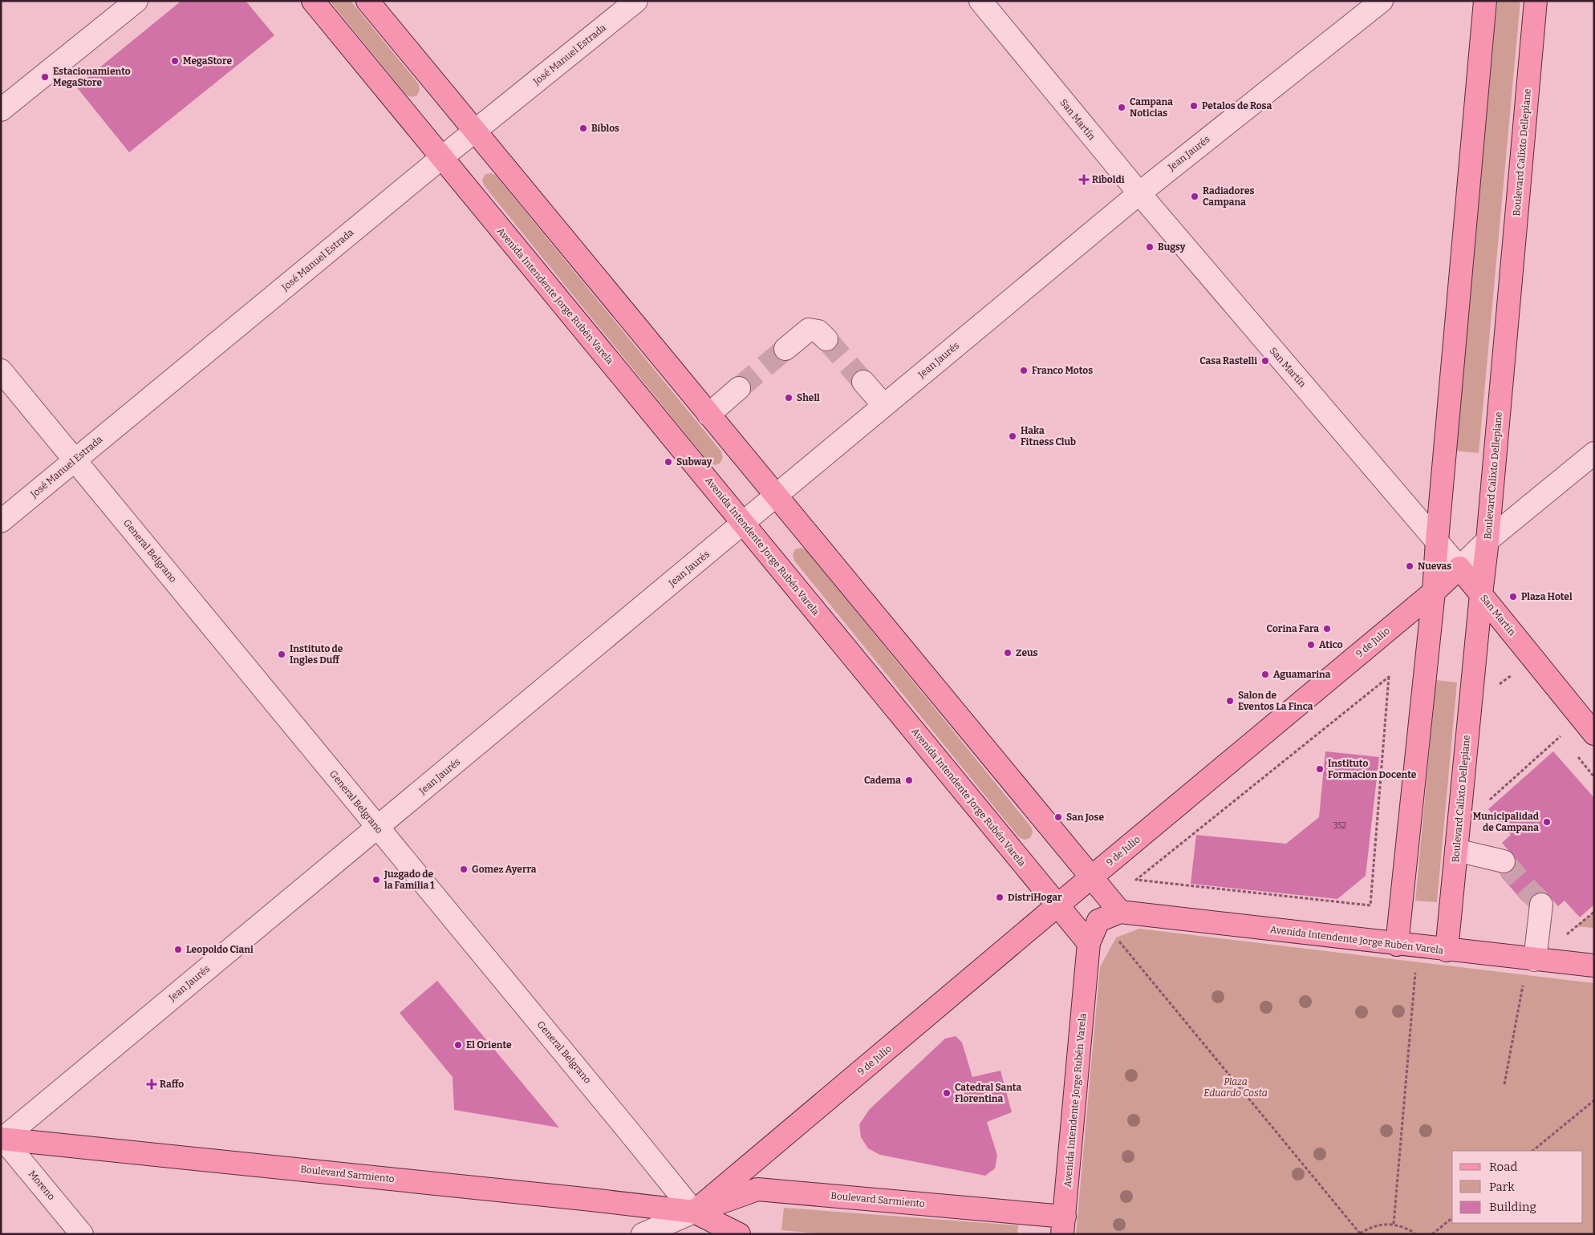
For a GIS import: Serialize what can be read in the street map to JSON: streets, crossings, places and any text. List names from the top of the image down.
{
  "streets": {
    "main road": [
      "San Martín",
      "Boulevard Calixto Dellepiane",
      "Avenida Intendente Jorge Rubén Varela",
      "General Belgrano",
      "9 de Julio",
      "Boulevard Sarmiento"
    ],
    "street": ["José Manuel Estrada", "Jean Jaurés", "Moreno"]
  },
  "crossings": [
    ["José Manuel Estrada", "Avenida Intendente Jorge Rubén Varela"],
    ["José Manuel Estrada", "General Belgrano"],
    ["San Martín", "Boulevard Calixto Dellepiane"],
    ["San Martín", "Jean Jaurés"],
    ["San Martín", "9 de Julio"],
    ["Boulevard Calixto Dellepiane", "Avenida Intendente Jorge Rubén Varela"],
    ["Boulevard Calixto Dellepiane", "9 de Julio"],
    ["Jean Jaurés", "Avenida Intendente Jorge Rubén Varela"],
    ["Jean Jaurés", "General Belgrano"],
    ["Jean Jaurés", "Boulevard Sarmiento"],
    ["Jean Jaurés", "Moreno"],
    ["Avenida Intendente Jorge Rubén Varela", "9 de Julio"],
    ["Avenida Intendente Jorge Rubén Varela", "Boulevard Sarmiento"],
    ["General Belgrano", "9 de Julio"],
    ["General Belgrano", "Boulevard Sarmiento"],
    ["9 de Julio", "Boulevard Sarmiento"],
    ["Boulevard Sarmiento", "Moreno"]
  ],
  "parks": ["Plaza Eduardo Costa"],
  "places": {
    "other": [
      "MegaStore",
      "Estacionamiento MegaStore",
      "Petalos de Rosa",
      "Campana Noticias",
      "Biblos",
      "Radiadores Campana",
      "Bugsy",
      "Casa Rastelli",
      "Franco Motos",
      "Shell",
      "Haka Fitness Club",
      "Subway",
      "Nuevas",
      "Plaza Hotel",
      "Corina Fara",
      "Atico",
      "Zeus",
      "Instituto de Ingles Duff",
      "Aguamarina",
      "Salon de Eventos La Finca",
      "Instituto Formacion Docente",
      "Cadema",
      "San Jose",
      "Municipalidad de Campana",
      "Gomez Ayerra",
      "Juzgado de la Familia 1",
      "DistriHogar",
      "Leopoldo Ciani",
      "El Oriente",
      "Catedral Santa Florentina"
    ],
    "health": ["Riboldi", "Raffo"]
  },
  "house_numbers": ["352"],
  "legend": ["Road", "Park", "Building"]
}
